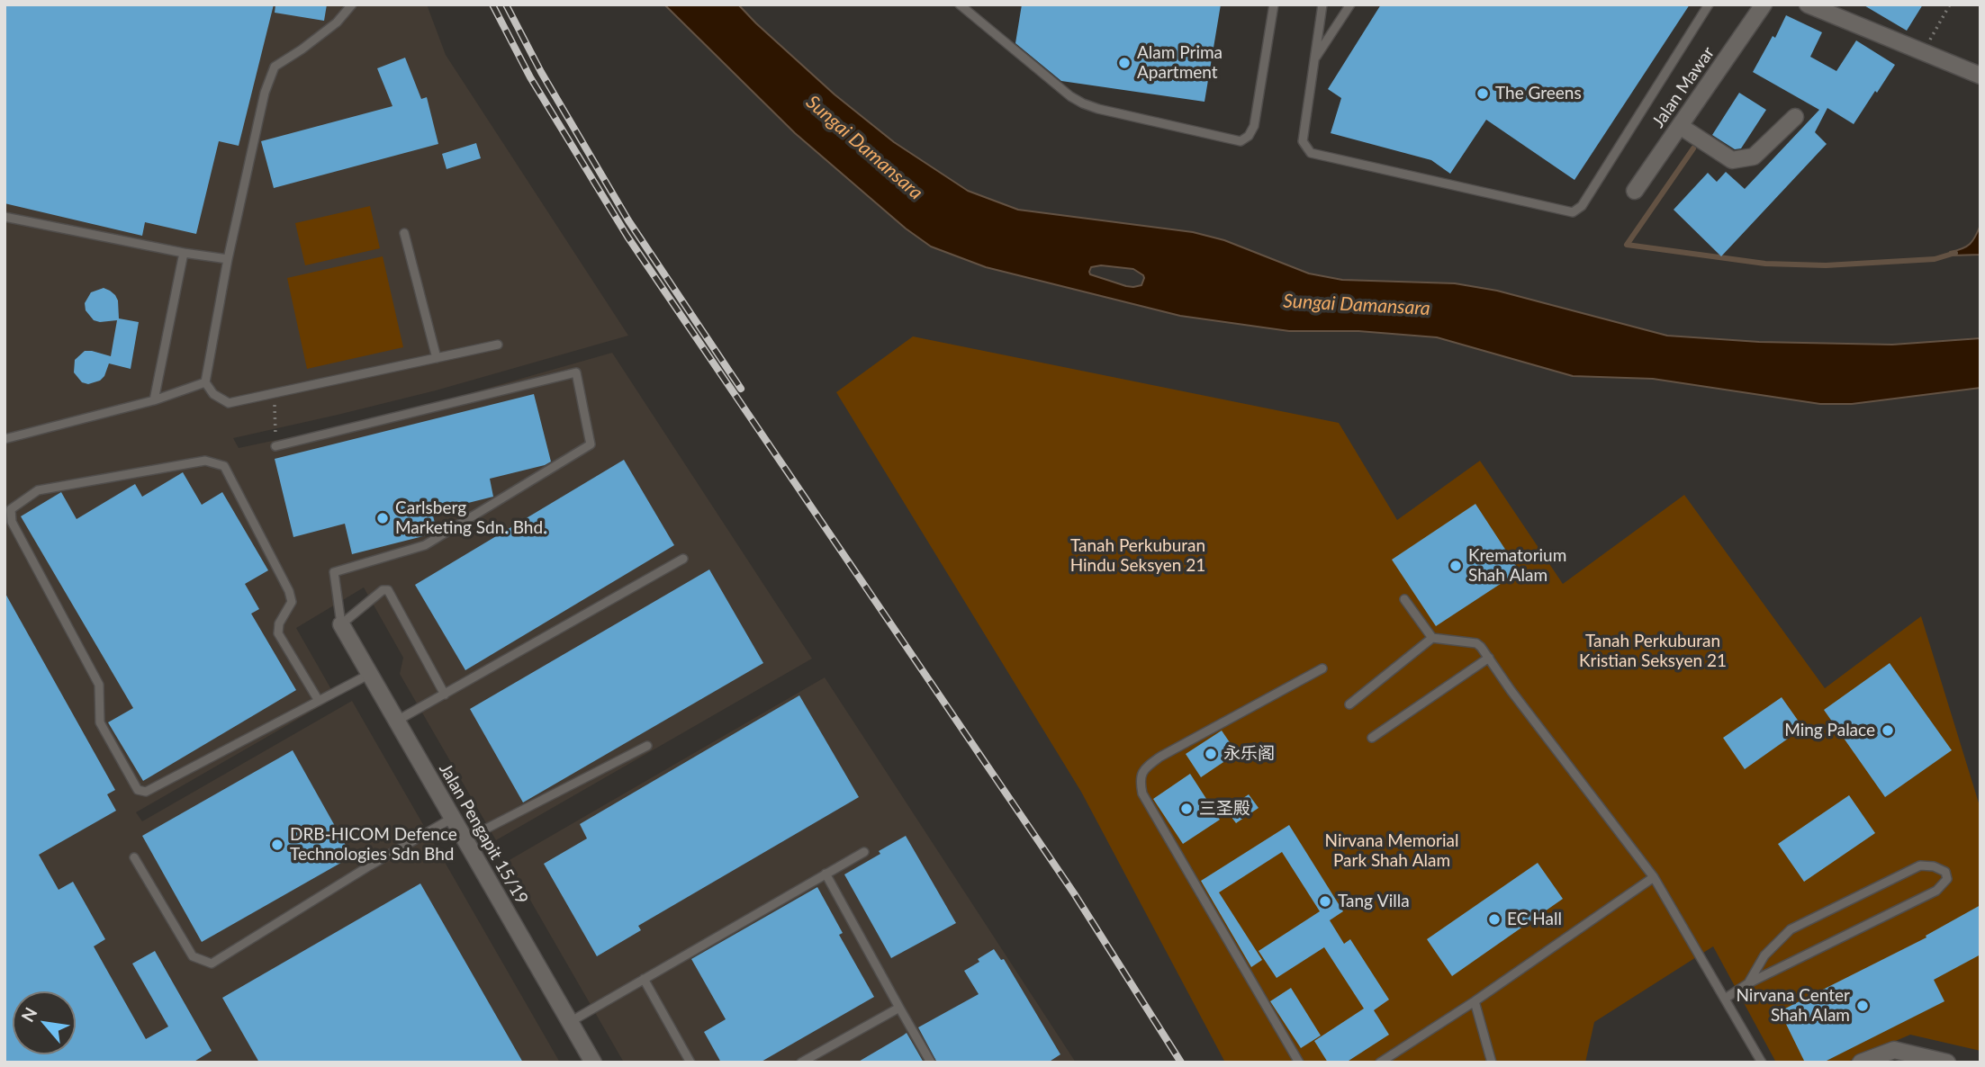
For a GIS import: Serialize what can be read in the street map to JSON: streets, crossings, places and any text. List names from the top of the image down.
{
  "streets": {
    "street": ["Jalan Mawar", "Jalan Pengapit 15/19"]
  },
  "water": ["Sungai Damansara"],
  "parks": ["Tanah Perkuburan Hindu Seksyen 21", "Tanah Perkuburan Kristian Seksyen 21", "Nirvana Memorial Park Shah Alam"],
  "places": [
    "Alam Prima Apartment",
    "The Greens",
    "Carlsberg Marketing Sdn. Bhd.",
    "Krematorium Shah Alam",
    "Ming Palace",
    "永乐阁",
    "三圣殿",
    "DRB-HICOM Defence Technologies Sdn Bhd",
    "Tang Villa",
    "EC Hall",
    "Nirvana Center Shah Alam"
  ],
  "north": "top left"
}
